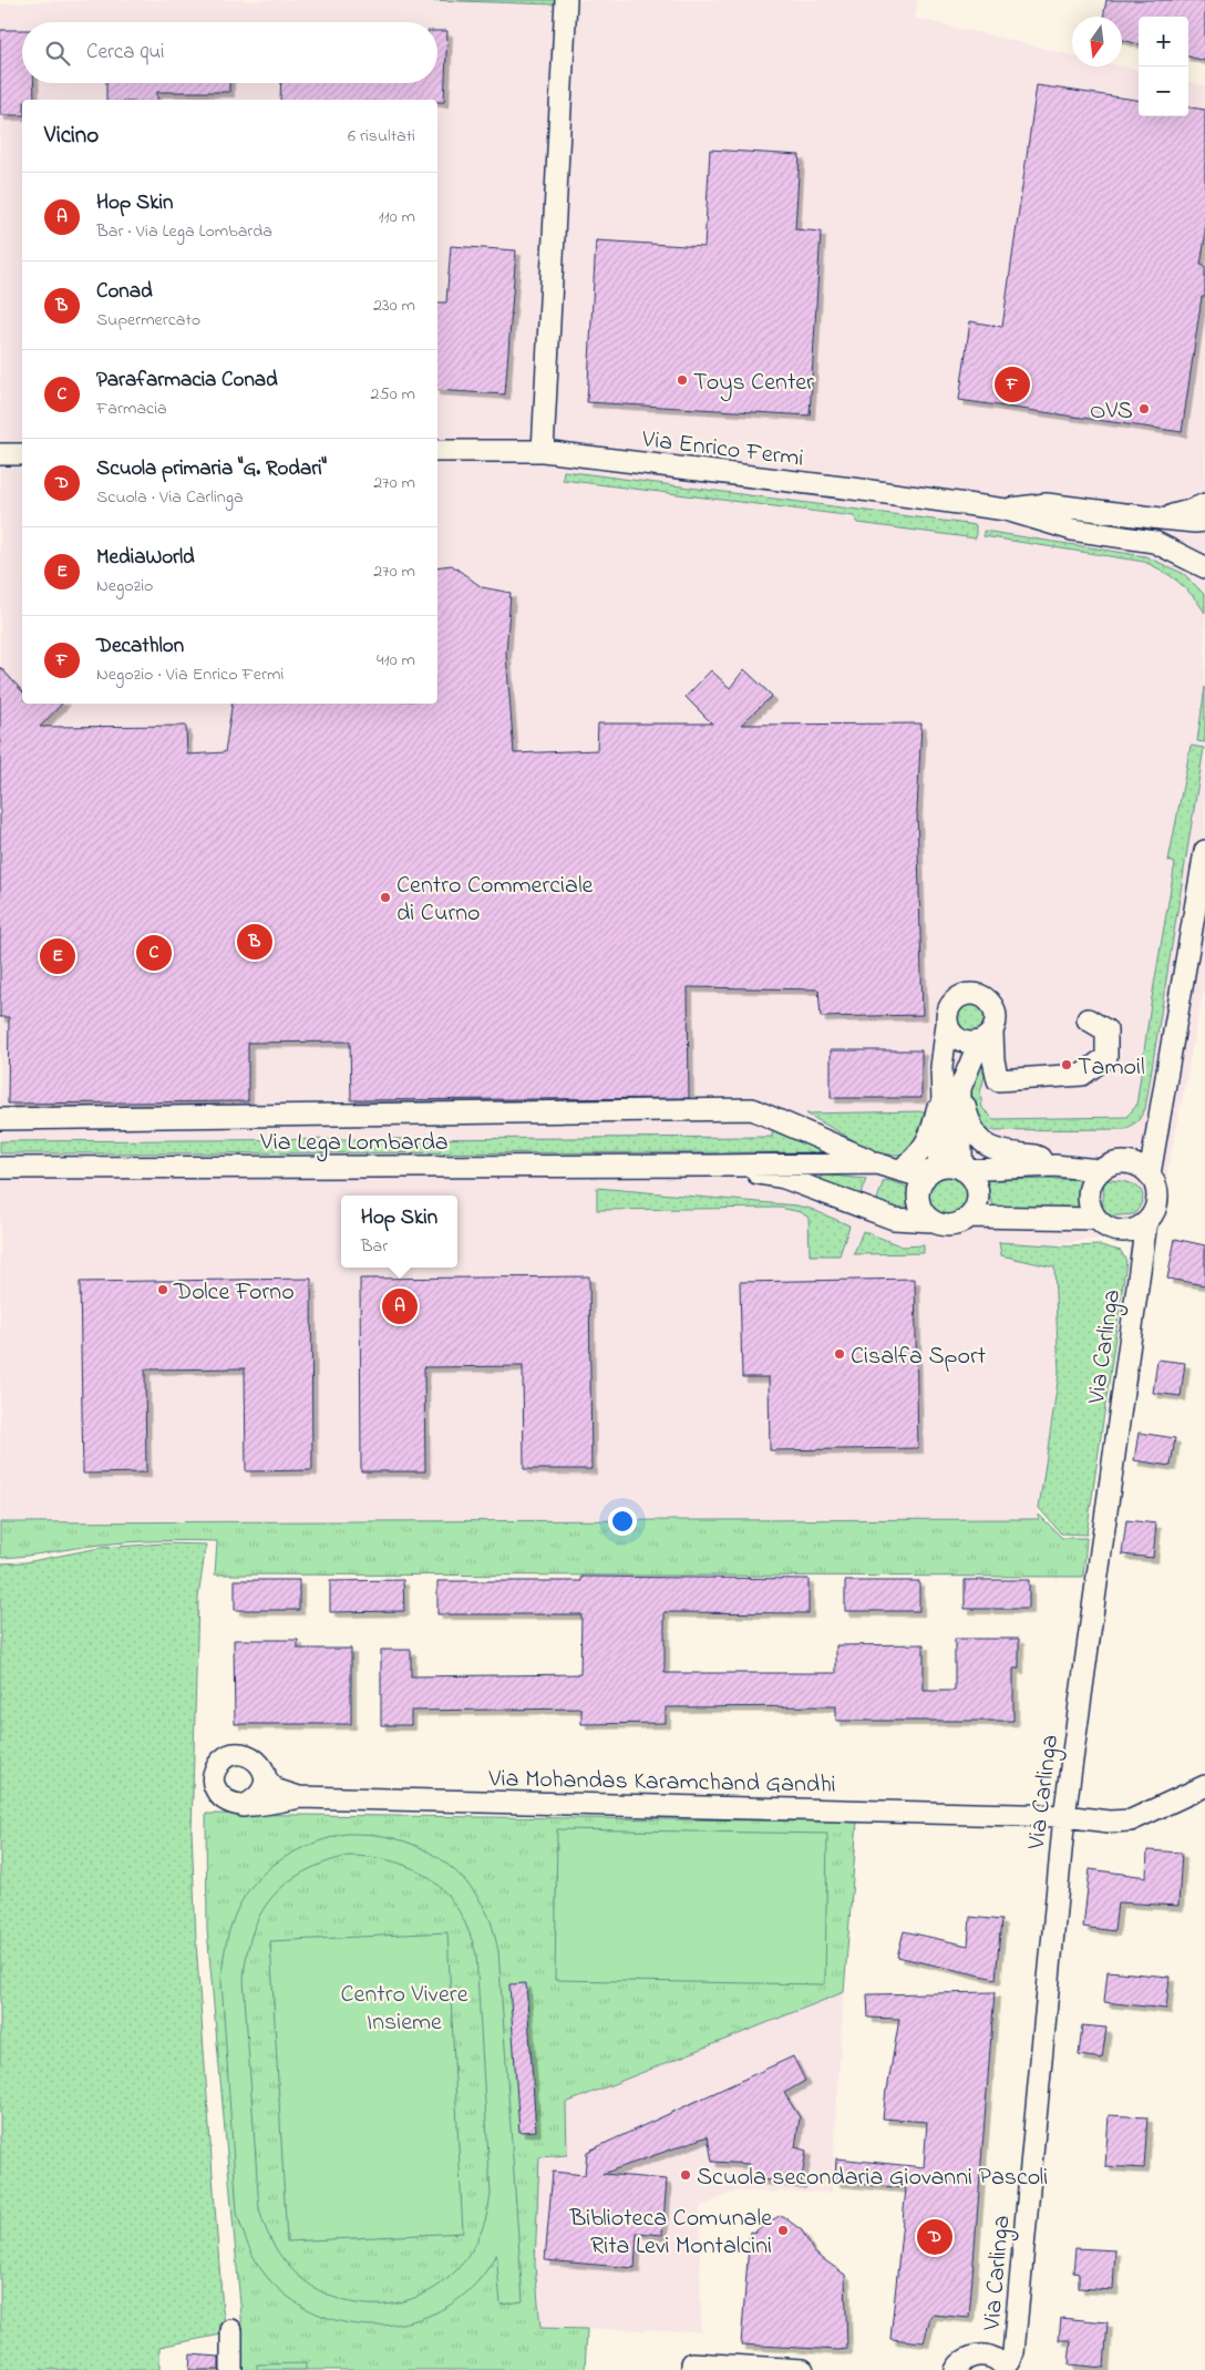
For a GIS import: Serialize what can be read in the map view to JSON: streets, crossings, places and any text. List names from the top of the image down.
{
  "streets": {
    "street": [
      "Via Enrico Fermi",
      "Via Lega Lombarda",
      "Via Carlinga",
      "Via Mohandas Karamchand Gandhi"
    ]
  },
  "crossings": [
    ["Via Lega Lombarda", "Via Carlinga"],
    ["Via Carlinga", "Via Mohandas Karamchand Gandhi"]
  ],
  "parks": ["Centro Vivere Insieme"],
  "places": [
    "Toys Center",
    "OVS",
    "Centro Commerciale di Curno",
    "Tamoil",
    "Dolce Forno",
    "Cisalfa Sport",
    "Scuola secondaria Giovanni Pascoli",
    "Biblioteca Comunale Rita Levi Montalcini"
  ],
  "north": "bottom",
  "page": {
    "map_buttons": ["+", "−"],
    "search": "Cerca qui",
    "heading": ["Vicino", "6 risultati"],
    "list": [
      {
        "mark": "A",
        "name": "Hop Skin",
        "note": "Bar · Via Lega Lombarda",
        "value": "110 m"
      },
      {
        "mark": "B",
        "name": "Conad",
        "note": "Supermercato",
        "value": "230 m"
      },
      {
        "mark": "C",
        "name": "Parafarmacia Conad",
        "note": "Farmacia",
        "value": "250 m"
      },
      {
        "mark": "D",
        "name": "Scuola primaria \"G. Rodari\"",
        "note": "Scuola · Via Carlinga",
        "value": "270 m"
      },
      {
        "mark": "E",
        "name": "MediaWorld",
        "note": "Negozio",
        "value": "270 m"
      },
      {
        "mark": "F",
        "name": "Decathlon",
        "note": "Negozio · Via Enrico Fermi",
        "value": "410 m"
      }
    ],
    "pins": [
      "F",
      "B",
      "C",
      "E",
      "A",
      "D"
    ],
    "popup": ["Hop Skin", "Bar"]
  }
}
